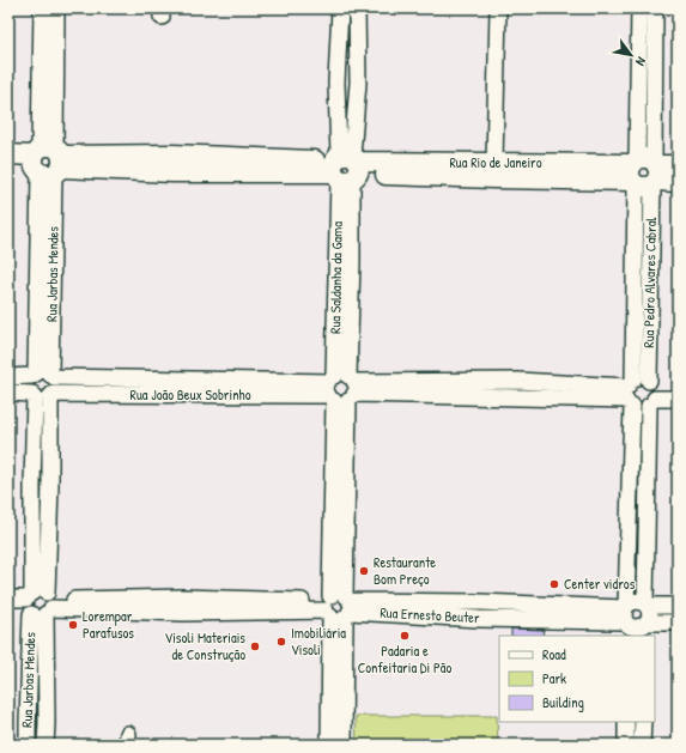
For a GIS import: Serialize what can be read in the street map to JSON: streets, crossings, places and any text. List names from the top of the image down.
{
  "streets": {
    "main road": ["Rua Rio de Janeiro"],
    "street": [
      "Rua Jarbas Mendes",
      "Rua Saldanha da Gama",
      "Rua Pedro Alvares Cabral",
      "Rua João Beux Sobrinho",
      "Rua Ernesto Beuter"
    ]
  },
  "crossings": [
    ["Rua Rio de Janeiro", "Rua Jarbas Mendes"],
    ["Rua Rio de Janeiro", "Rua Saldanha da Gama"],
    ["Rua Rio de Janeiro", "Rua Pedro Alvares Cabral"],
    ["Rua Jarbas Mendes", "Rua João Beux Sobrinho"],
    ["Rua Jarbas Mendes", "Rua Ernesto Beuter"],
    ["Rua Saldanha da Gama", "Rua João Beux Sobrinho"],
    ["Rua Saldanha da Gama", "Rua Ernesto Beuter"],
    ["Rua Pedro Alvares Cabral", "Rua João Beux Sobrinho"],
    ["Rua Pedro Alvares Cabral", "Rua Ernesto Beuter"]
  ],
  "places": [
    "Restaurante Bom Preço",
    "Center vidros",
    "Lorempar Parafusos",
    "Padaria e Confeitaria Di Pão",
    "Imobiliária Visoli",
    "Visoli Materiais de Construção"
  ],
  "legend": ["Road", "Park", "Building"],
  "north": "bottom right"
}
